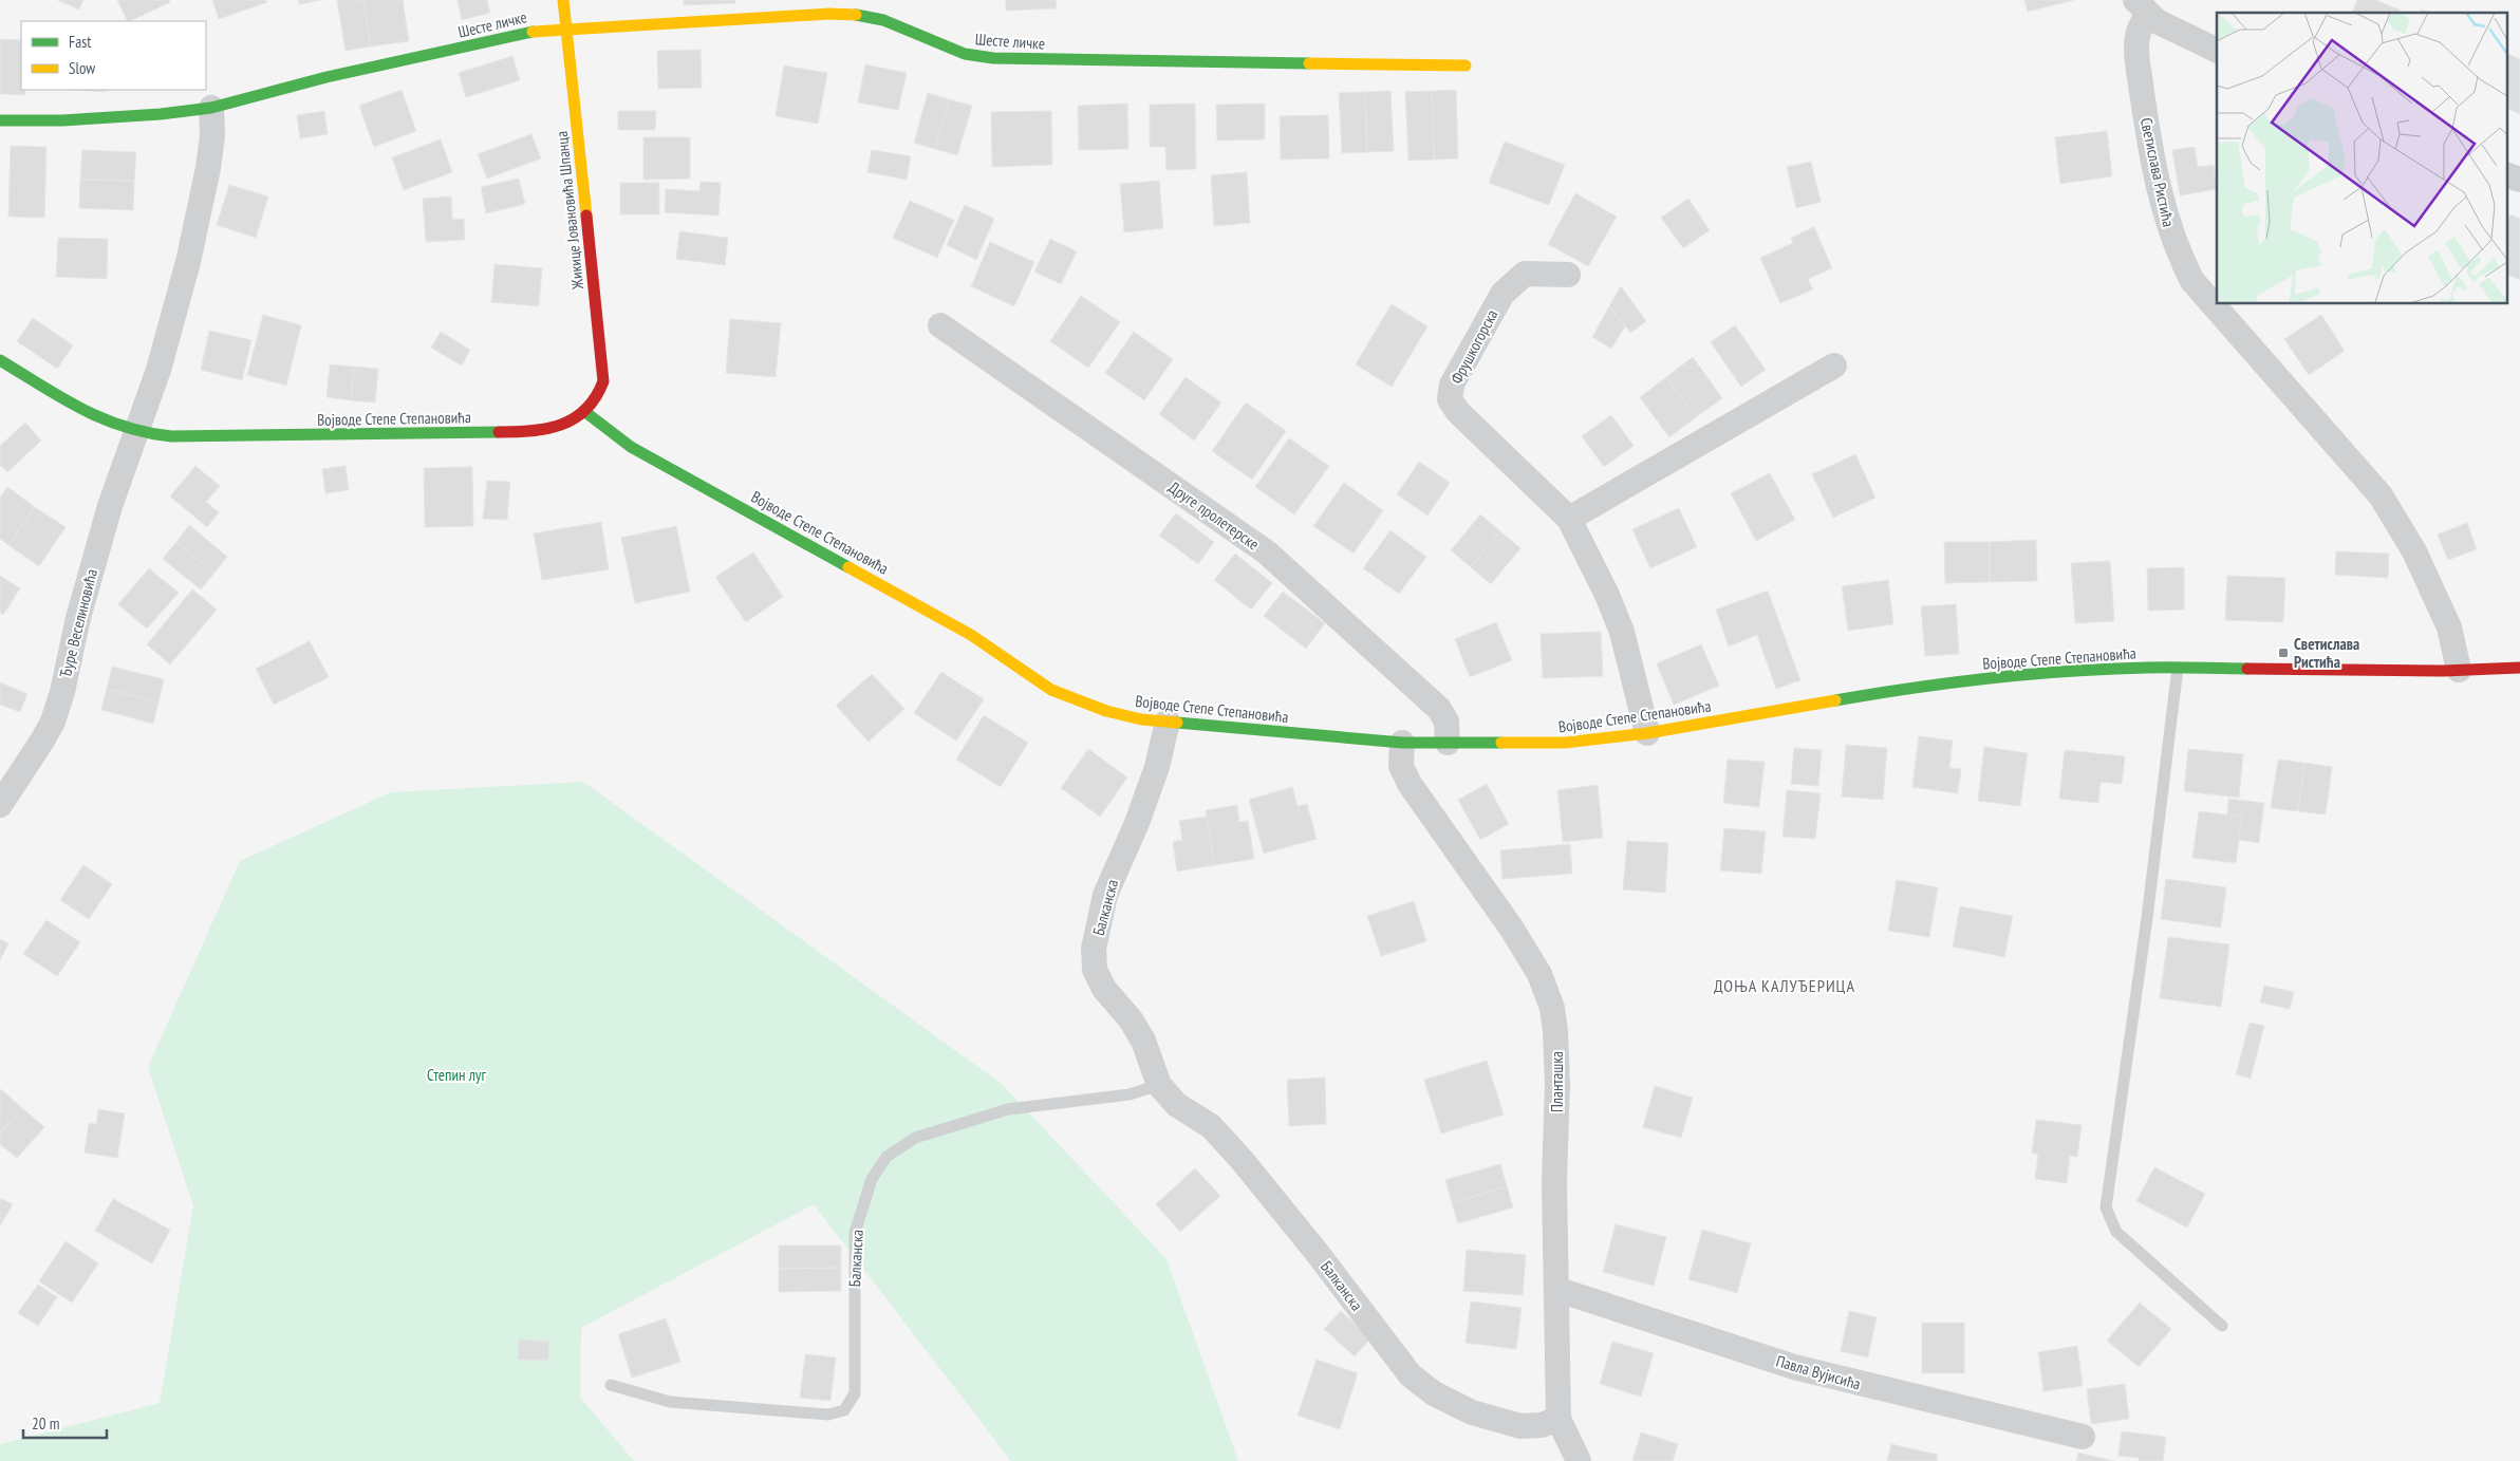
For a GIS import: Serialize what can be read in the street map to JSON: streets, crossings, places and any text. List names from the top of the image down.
{
  "streets": {
    "street": [
      "Шесте личке",
      "Светислава Ристића",
      "Жикице Јовановића Шпанца",
      "Фрушкогорска",
      "Војводе Степе Степановића",
      "Друге пролетерске",
      "Ђуре Веселиновића",
      "Балканска",
      "Планташка",
      "Павла Вујисића"
    ]
  },
  "crossings": [
    ["Шесте личке", "Жикице Јовановића Шпанца"],
    ["Шесте личке", "Ђуре Веселиновића"],
    ["Светислава Ристића", "Војводе Степе Степановића"],
    ["Жикице Јовановића Шпанца", "Војводе Степе Степановића"],
    ["Фрушкогорска", "Војводе Степе Степановића"],
    ["Војводе Степе Степановића", "Друге пролетерске"],
    ["Војводе Степе Степановића", "Ђуре Веселиновића"],
    ["Војводе Степе Степановића", "Балканска"],
    ["Војводе Степе Степановића", "Планташка"],
    ["Балканска", "Планташка"],
    ["Планташка", "Павла Вујисића"]
  ],
  "districts": ["ДОЊА КАЛУЂЕРИЦА"],
  "parks": ["Степин луг"],
  "places": {
    "transit": ["Светислава Ристића"]
  },
  "legend": ["Fast", "Slow"],
  "scale_bar": "20 m"
}
